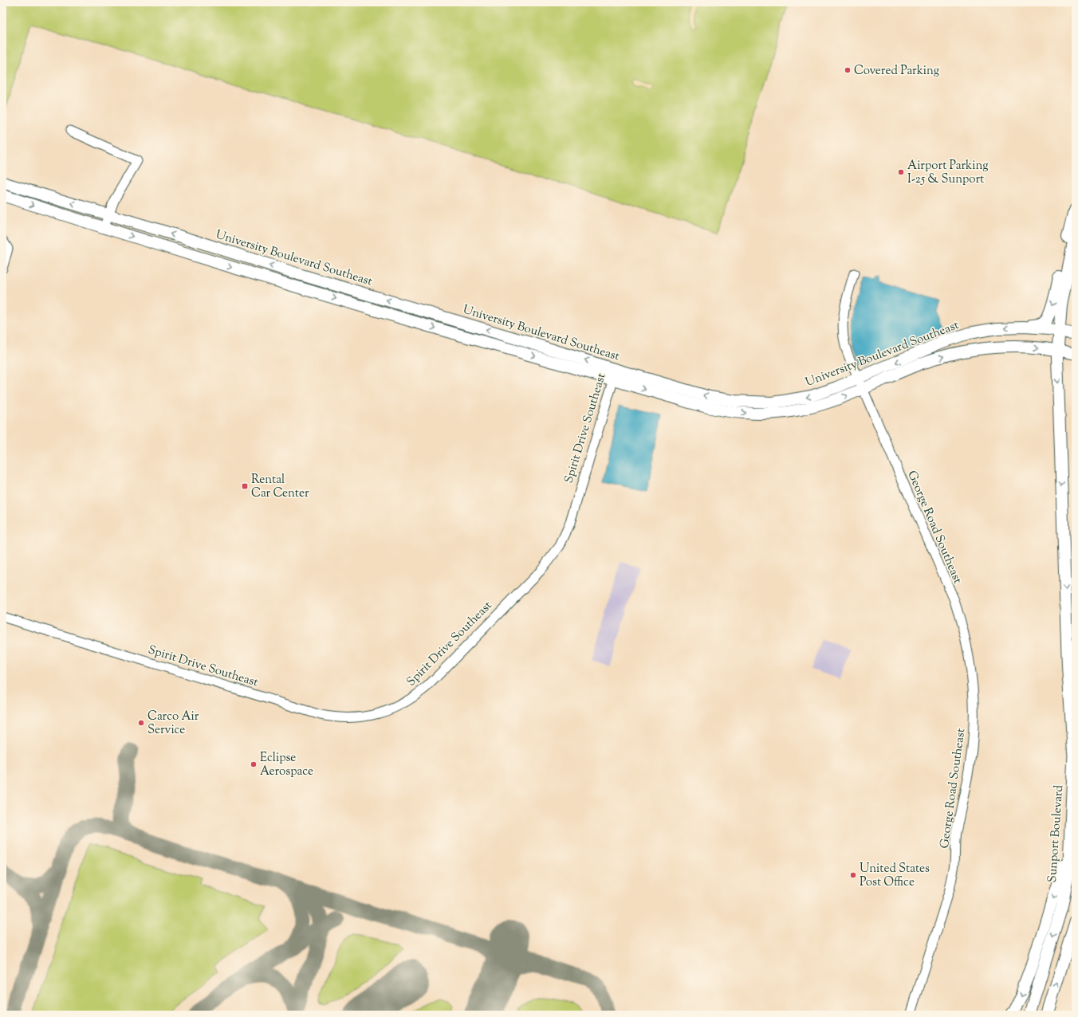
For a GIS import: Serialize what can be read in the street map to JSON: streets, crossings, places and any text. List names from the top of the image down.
{
  "streets": {
    "main road": ["University Boulevard Southeast", "Spirit Drive Southeast", "Sunport Boulevard"],
    "street": ["George Road Southeast"]
  },
  "crossings": [
    ["University Boulevard Southeast", "Spirit Drive Southeast"],
    ["University Boulevard Southeast", "George Road Southeast"]
  ],
  "places": {
    "other": [
      "Covered Parking",
      "Airport Parking I-25 & Sunport",
      "Carco Air Service",
      "Eclipse Aerospace",
      "United States Post Office"
    ],
    "transit": ["Rental Car Center"]
  }
}
